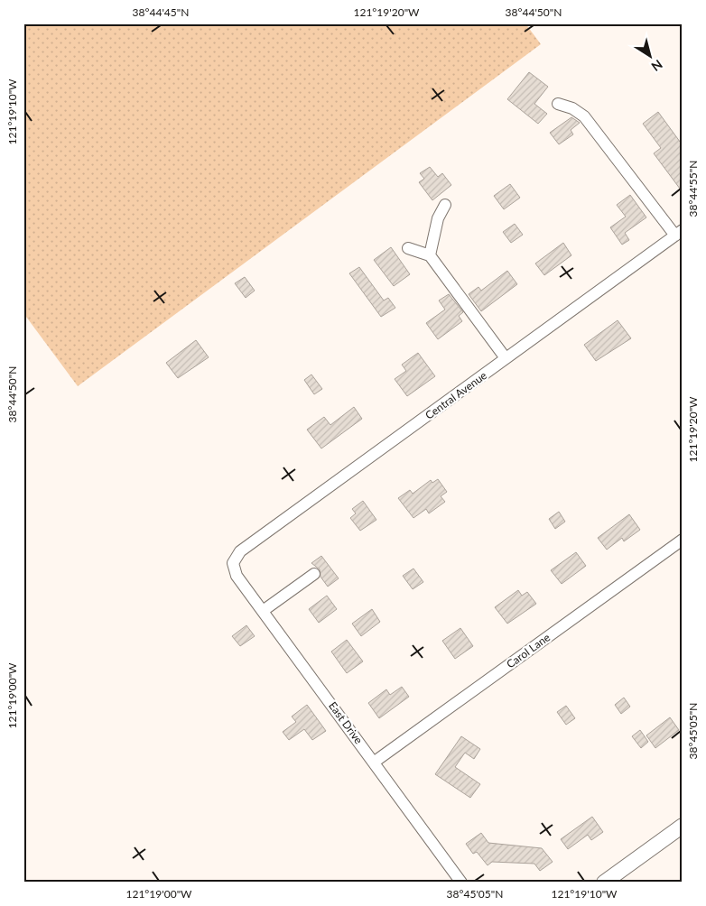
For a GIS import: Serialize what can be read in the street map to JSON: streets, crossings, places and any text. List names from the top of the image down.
{
  "streets": {
    "street": ["Central Avenue", "Carol Lane", "East Drive"]
  },
  "crossings": [
    ["Central Avenue", "East Drive"],
    ["Carol Lane", "East Drive"]
  ],
  "north": "bottom right",
  "coordinates": [
    "38°44'45\"N",
    "121°19'20\"W",
    "38°44'50\"N",
    "121°19'10\"W",
    "38°44'55\"N",
    "121°19'00\"W",
    "38°45'05\"N"
  ]
}
